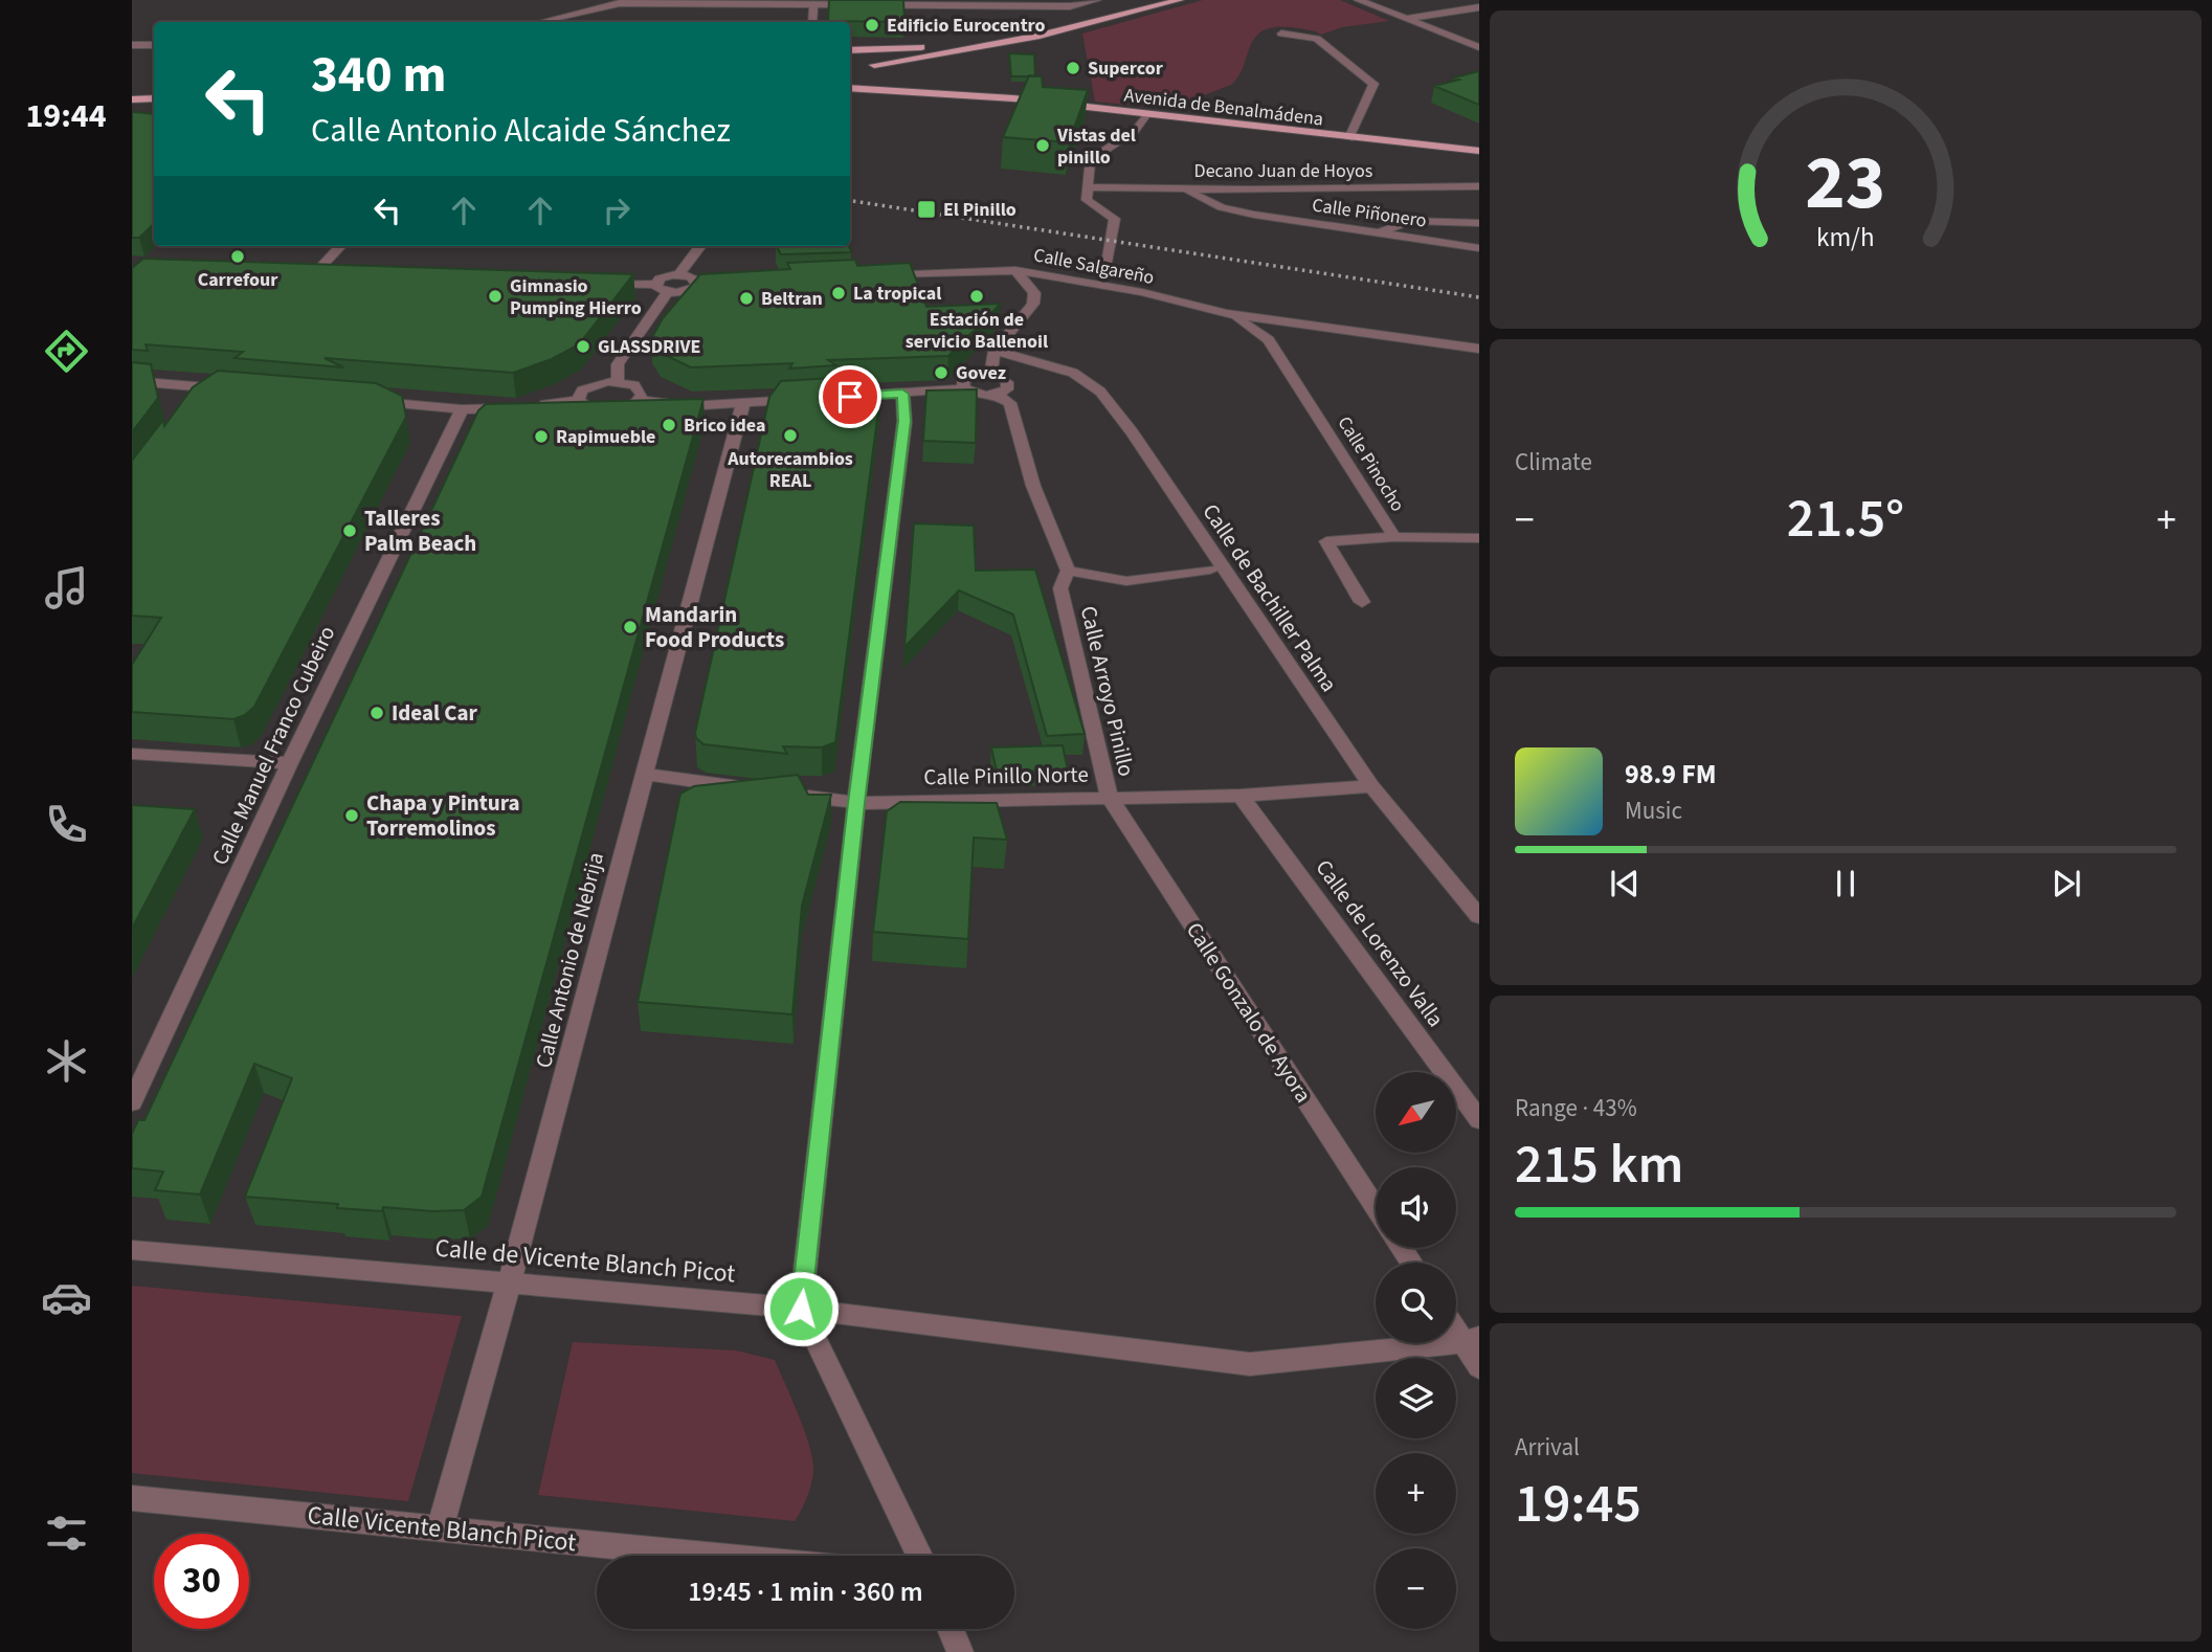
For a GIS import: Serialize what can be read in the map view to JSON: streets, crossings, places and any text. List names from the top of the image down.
{
  "streets": {
    "main road": ["Avenida de Benalmádena"],
    "street": [
      "Decano Juan de Hoyos",
      "Calle Piñonero",
      "Calle Salgareño",
      "Calle Pinocho",
      "Calle de Bachiller Palma",
      "Calle Arroyo Pinillo",
      "Calle Manuel Franco Cubeiro",
      "Calle Pinillo Norte",
      "Calle de Lorenzo Valla",
      "Calle Antonio de Nebrija",
      "Calle Gonzalo de Ayora",
      "Calle de Vicente Blanch Picot",
      "Calle Vicente Blanch Picot"
    ]
  },
  "crossings": [
    ["Decano Juan de Hoyos", "Calle Piñonero"],
    ["Calle Salgareño", "Calle Pinocho"],
    ["Calle de Bachiller Palma", "Calle Pinillo Norte"],
    ["Calle Arroyo Pinillo", "Calle Pinillo Norte"],
    ["Calle Arroyo Pinillo", "Calle Gonzalo de Ayora"],
    ["Calle Pinillo Norte", "Calle de Lorenzo Valla"],
    ["Calle Pinillo Norte", "Calle Gonzalo de Ayora"],
    ["Calle Antonio de Nebrija", "Calle de Vicente Blanch Picot"],
    ["Calle Antonio de Nebrija", "Calle Vicente Blanch Picot"]
  ],
  "places": {
    "other": [
      "Edificio Eurocentro",
      "Supercor",
      "Vistas del pinillo",
      "Carrefour",
      "La tropical",
      "Gimnasio Pumping Hierro",
      "Estación de servicio Ballenoil",
      "Beltran",
      "GLASSDRIVE",
      "Govez",
      "Brico idea",
      "Autorecambios REAL",
      "Rapimueble",
      "Talleres Palm Beach",
      "Mandarin Food Products",
      "Ideal Car",
      "Chapa y Pintura Torremolinos"
    ],
    "transit": ["El Pinillo"]
  },
  "north": "bottom left",
  "page": {
    "tabs": "19:44",
    "turn": ["340 m", "Calle Antonio Alcaide Sánchez"],
    "tile": [
      "Climate",
      ["Range · 43%", "215 km"],
      ["Arrival", "19:45"]
    ],
    "heat": ["−", "21.5°", "+"],
    "song": ["98.9 FM", "Music"],
    "map_buttons": ["+", "−"],
    "limit": "30",
    "trip": "19:45 · 1 min · 360 m",
    "gauge": ["23", "km/h"]
  }
}
